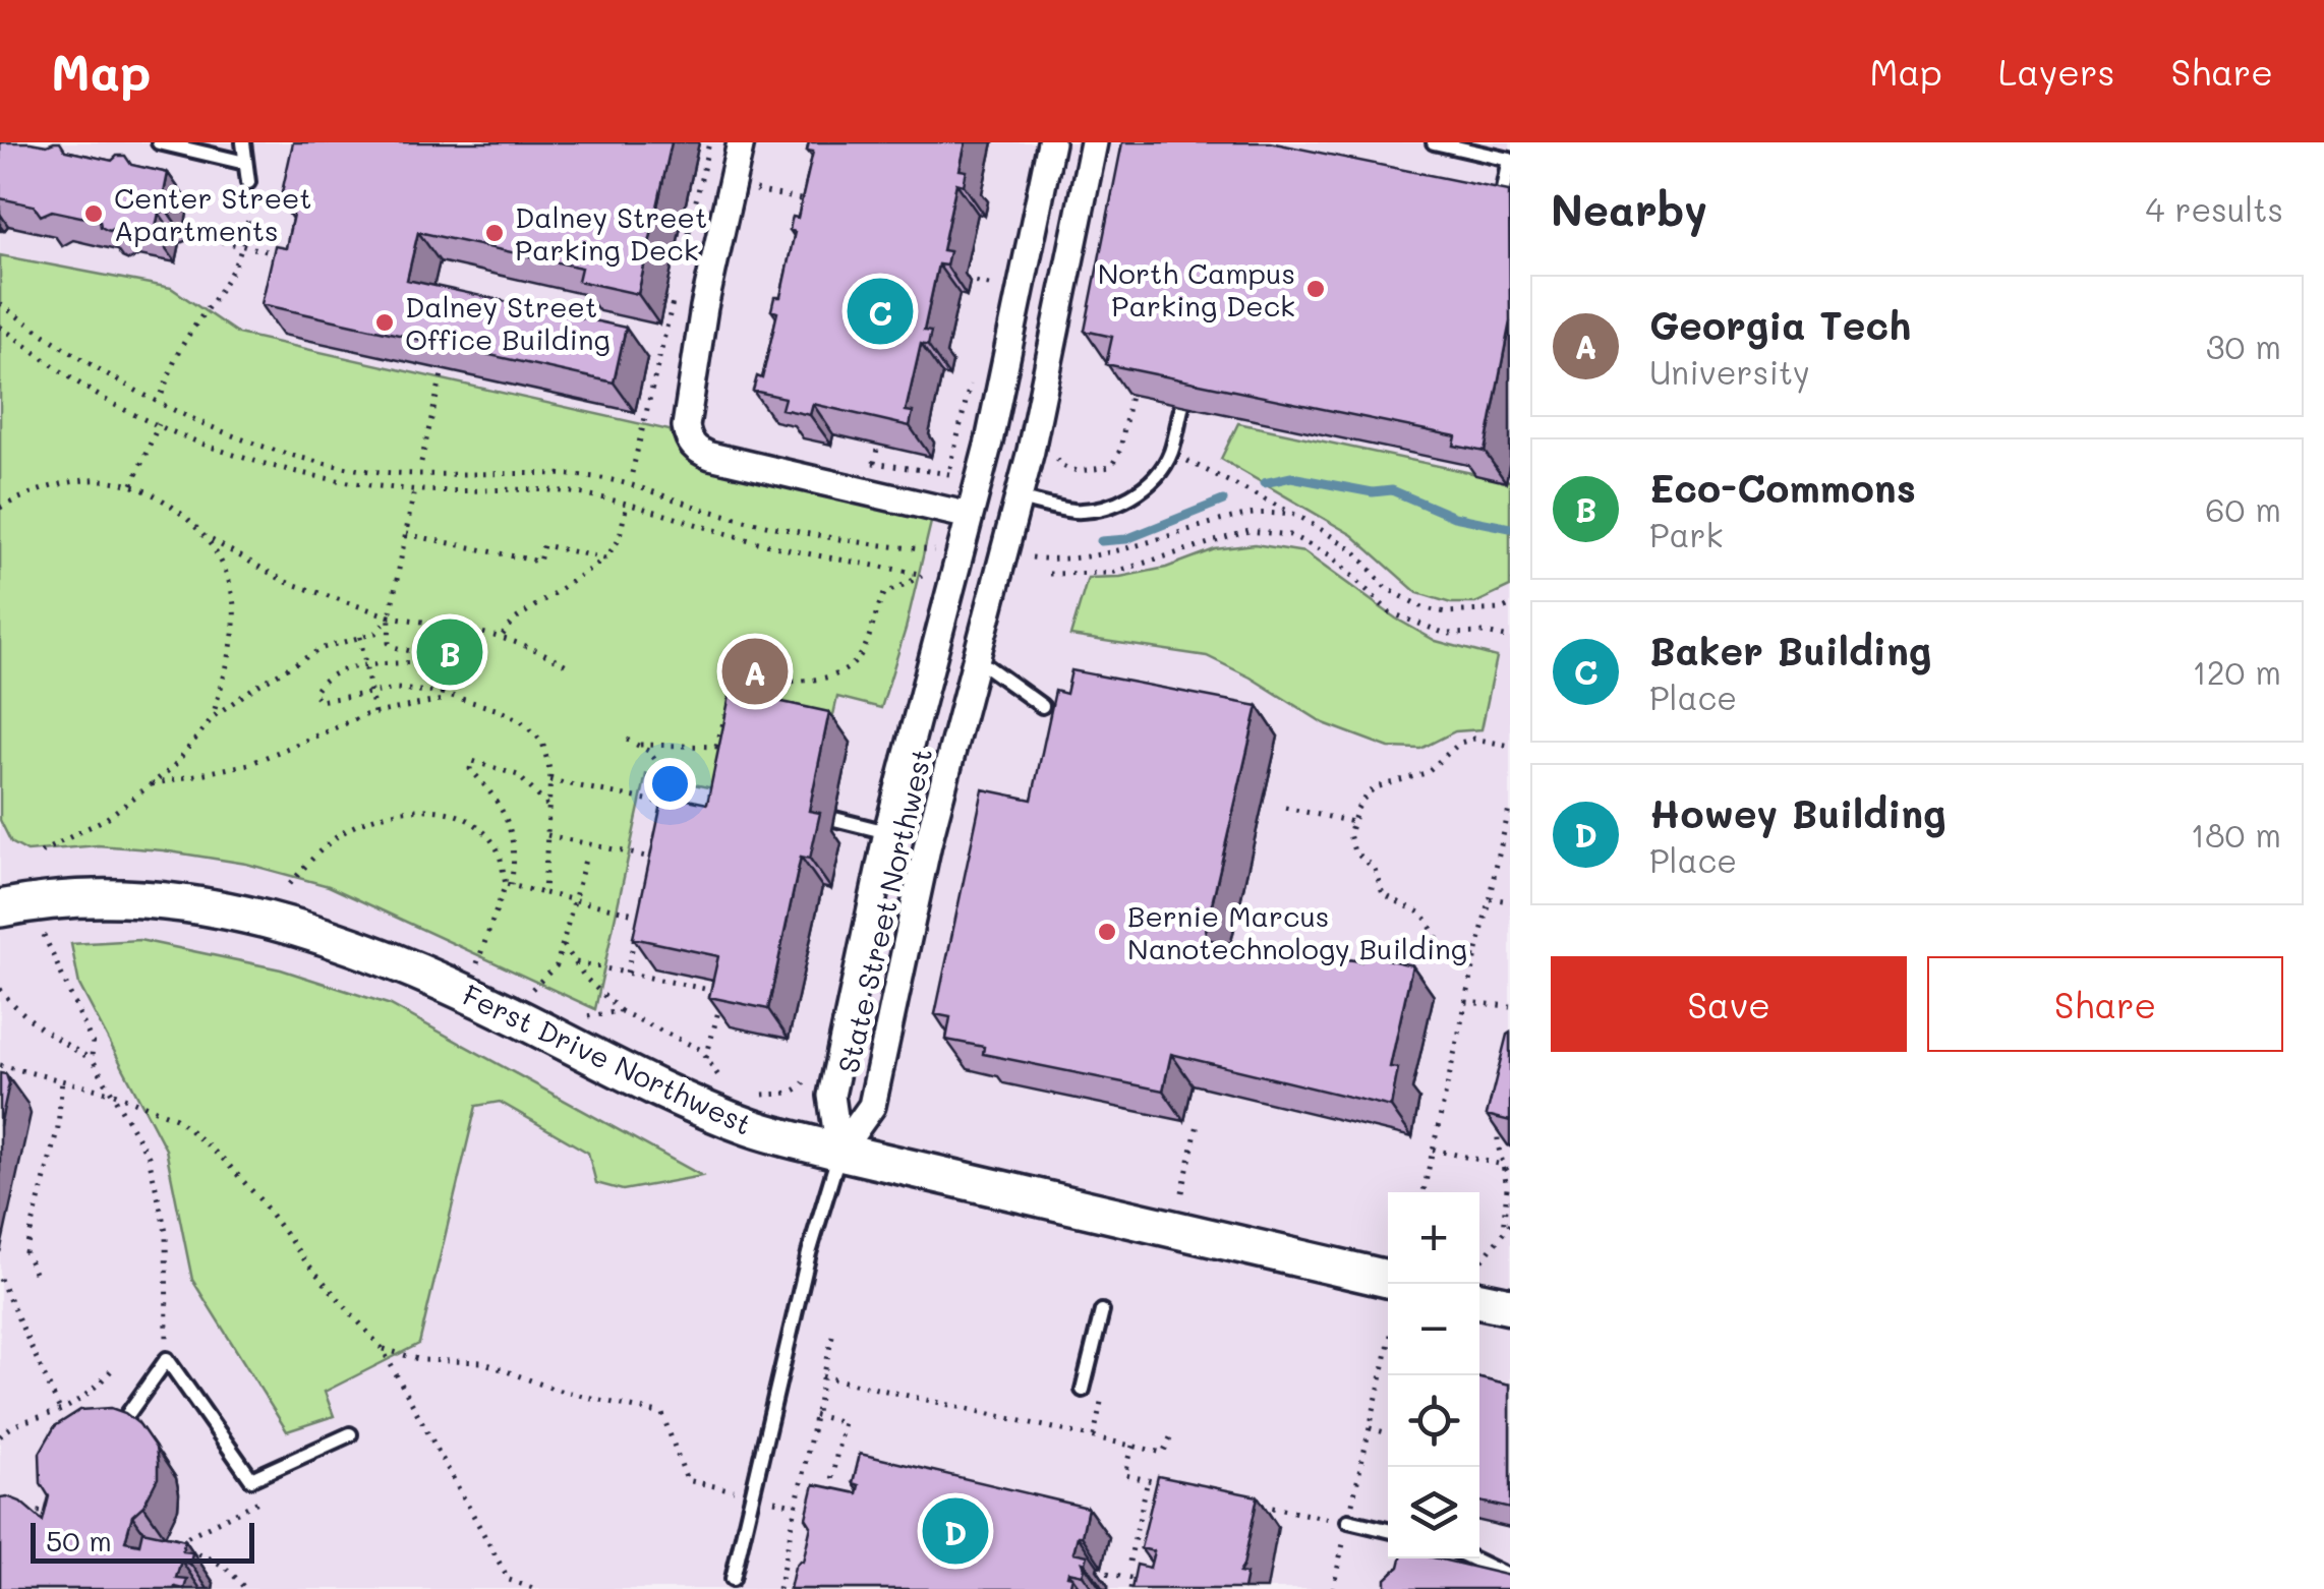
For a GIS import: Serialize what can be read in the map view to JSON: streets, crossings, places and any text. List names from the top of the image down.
{
  "streets": {
    "street": ["State Street Northwest", "Ferst Drive Northwest"]
  },
  "crossings": [
    ["State Street Northwest", "Ferst Drive Northwest"]
  ],
  "places": [
    "Center Street Apartments",
    "Dalney Street Parking Deck",
    "North Campus Parking Deck",
    "Dalney Street Office Building",
    "Bernie Marcus Nanotechnology Building"
  ],
  "scale_bar": "50 m",
  "page": {
    "header": "Map",
    "nav": ["Map", "Layers", "Share"],
    "heading": ["Nearby", "4 results"],
    "pins": [
      "C",
      "B",
      "A",
      "D"
    ],
    "list": [
      {
        "mark": "A",
        "name": "Georgia Tech",
        "note": "University",
        "value": "30 m"
      },
      {
        "mark": "B",
        "name": "Eco-Commons",
        "note": "Park",
        "value": "60 m"
      },
      {
        "mark": "C",
        "name": "Baker Building",
        "note": "Place",
        "value": "120 m"
      },
      {
        "mark": "D",
        "name": "Howey Building",
        "note": "Place",
        "value": "180 m"
      }
    ],
    "buttons": ["Save", "Share"],
    "map_buttons": ["+", "−"],
    "scale": "50 m"
  }
}
